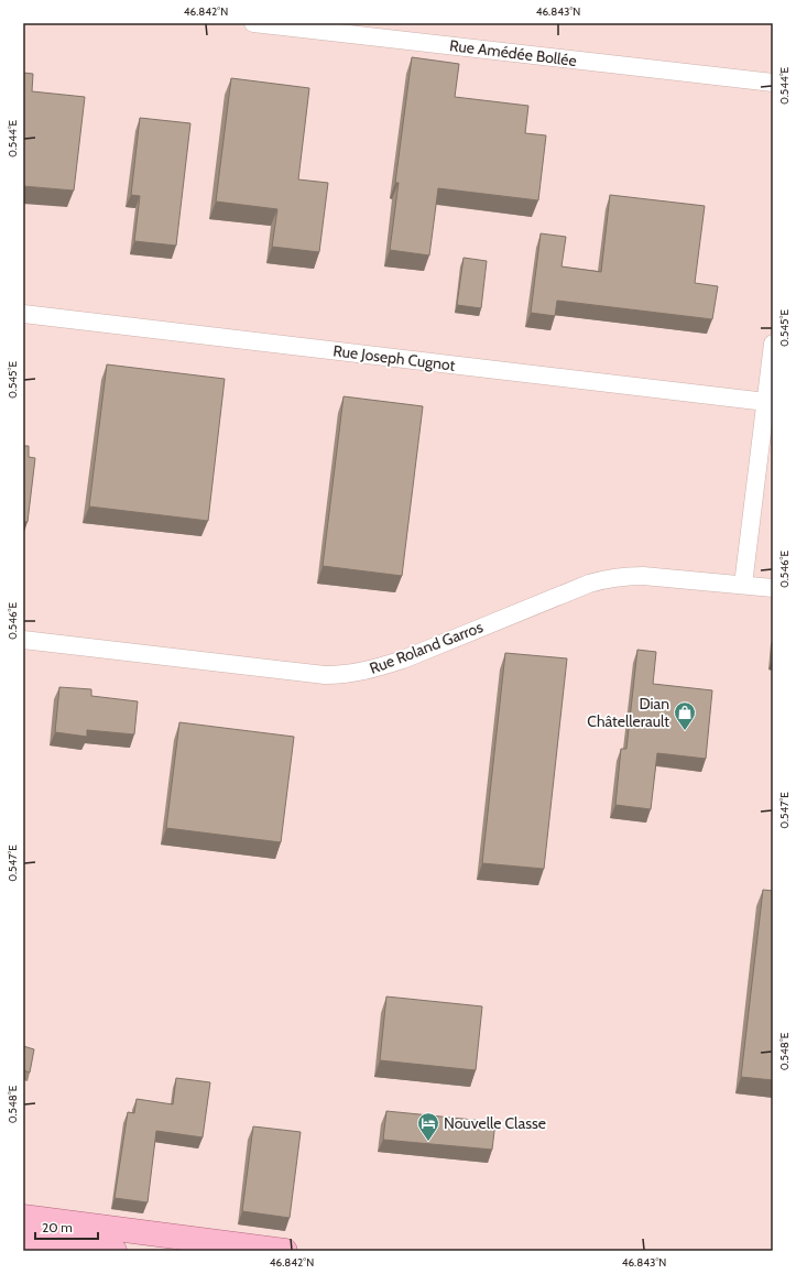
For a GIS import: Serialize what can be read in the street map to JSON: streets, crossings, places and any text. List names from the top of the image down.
{
  "streets": {
    "street": ["Rue Amédée Bollée", "Rue Joseph Cugnot", "Rue Roland Garros"]
  },
  "places": {
    "shop": ["Dian Châtellerault"],
    "hotel": ["Nouvelle Classe"]
  },
  "scale_bar": "20 m",
  "coordinates": [
    "46.842°N",
    "46.843°N",
    "0.544°E",
    "0.545°E",
    "0.546°E",
    "0.547°E",
    "0.548°E"
  ]
}
